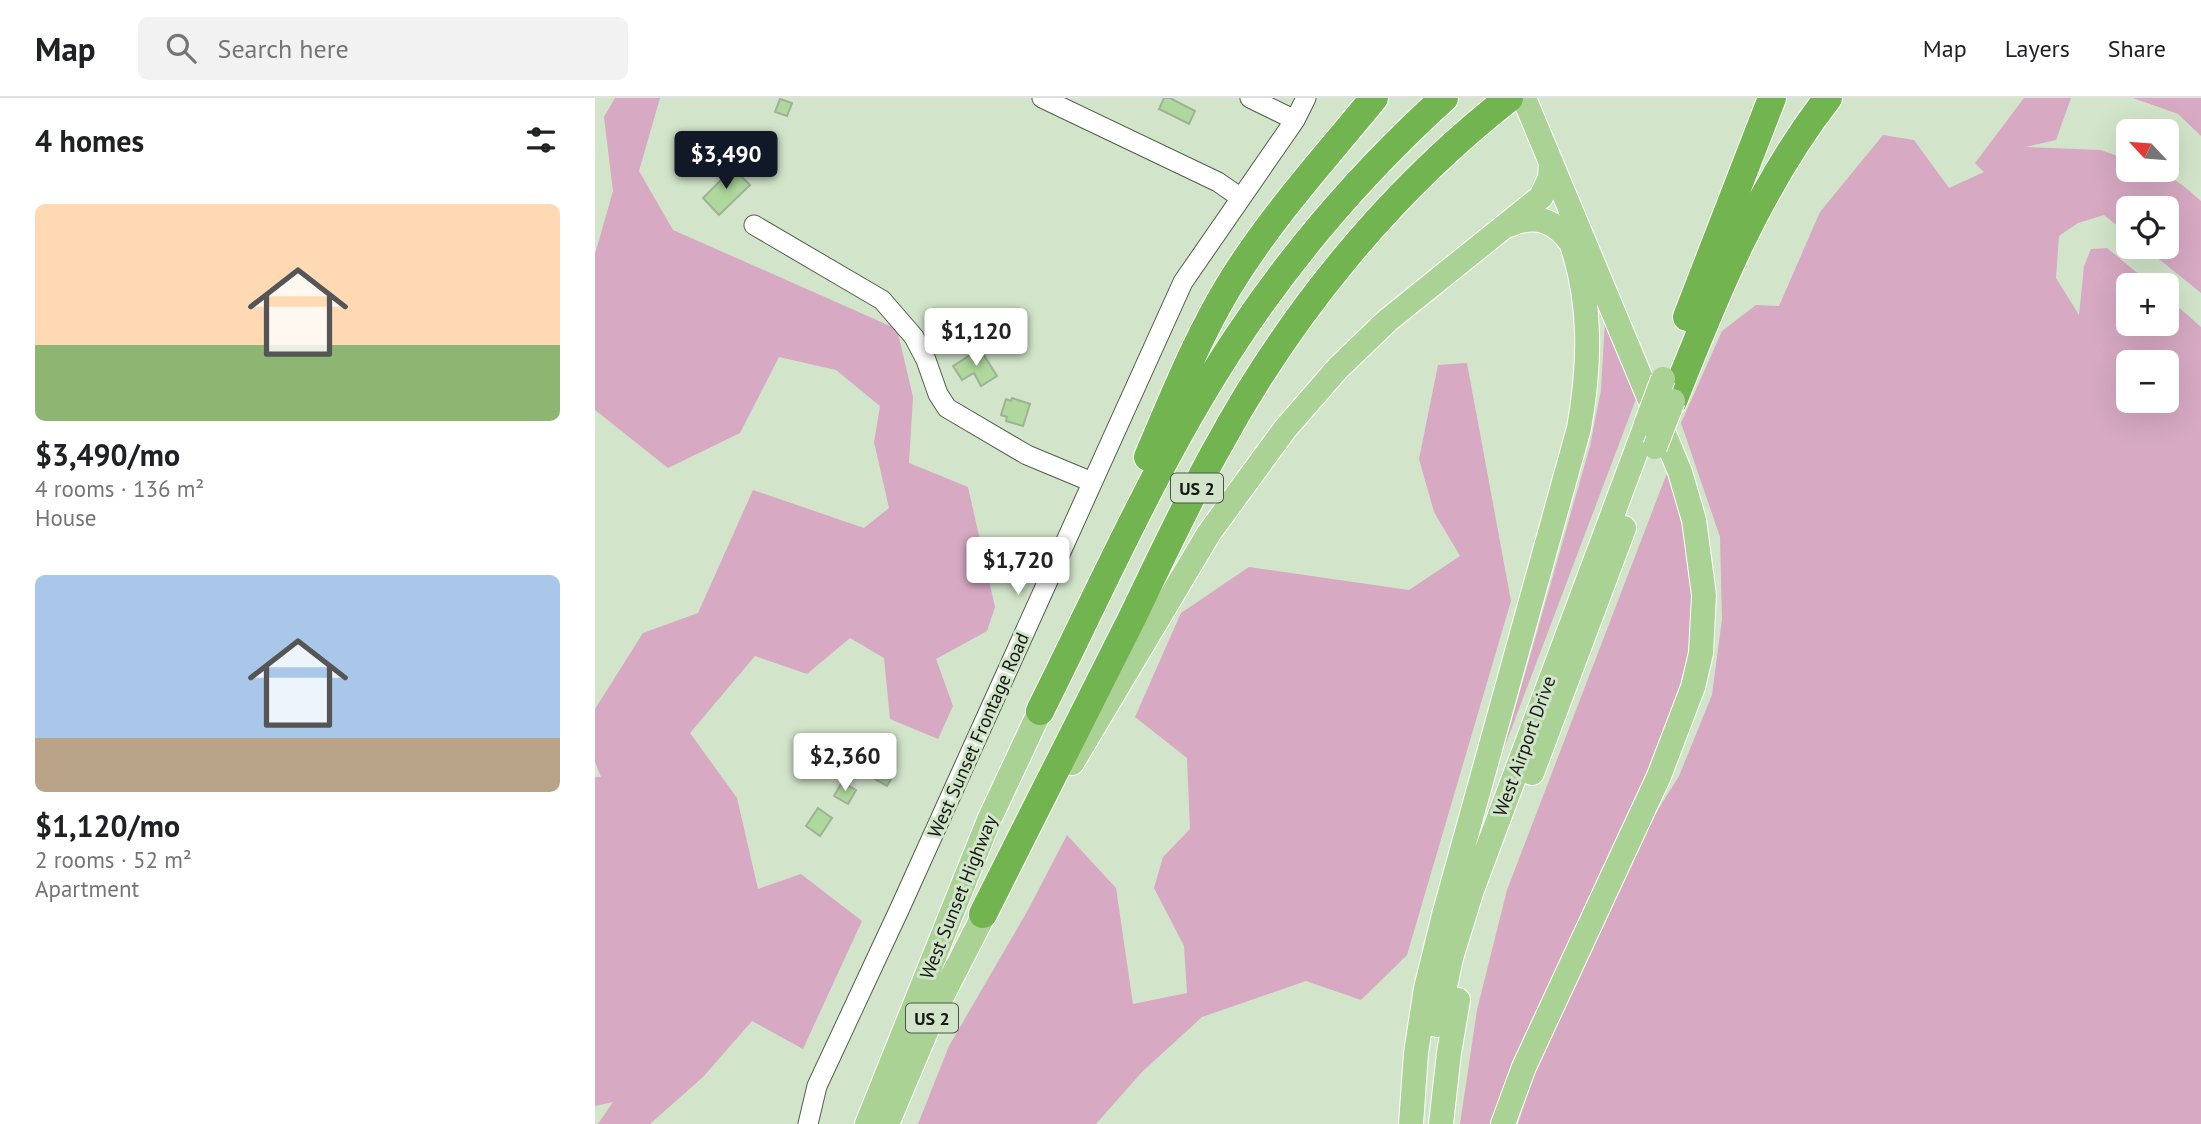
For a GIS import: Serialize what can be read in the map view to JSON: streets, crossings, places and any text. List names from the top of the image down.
{
  "streets": {
    "highway": ["US 2"],
    "main road": ["West Airport Drive", "West Sunset Highway"],
    "street": ["West Sunset Frontage Road"]
  },
  "crossings": [
    ["US 2", "West Sunset Highway"]
  ],
  "north": "top left",
  "page": {
    "header": "Map",
    "search": "Search here",
    "nav": ["Map", "Layers", "Share"],
    "heading": "4 homes",
    "map_buttons": ["+", "−"],
    "price": [
      "$3,490",
      "$1,120",
      "$1,720",
      "$2,360"
    ],
    "list": [
      {
        "name": "$3,490/mo",
        "note": "4 rooms · 136 m² · House"
      },
      {
        "name": "$1,120/mo",
        "note": "2 rooms · 52 m² · Apartment"
      }
    ]
  }
}
